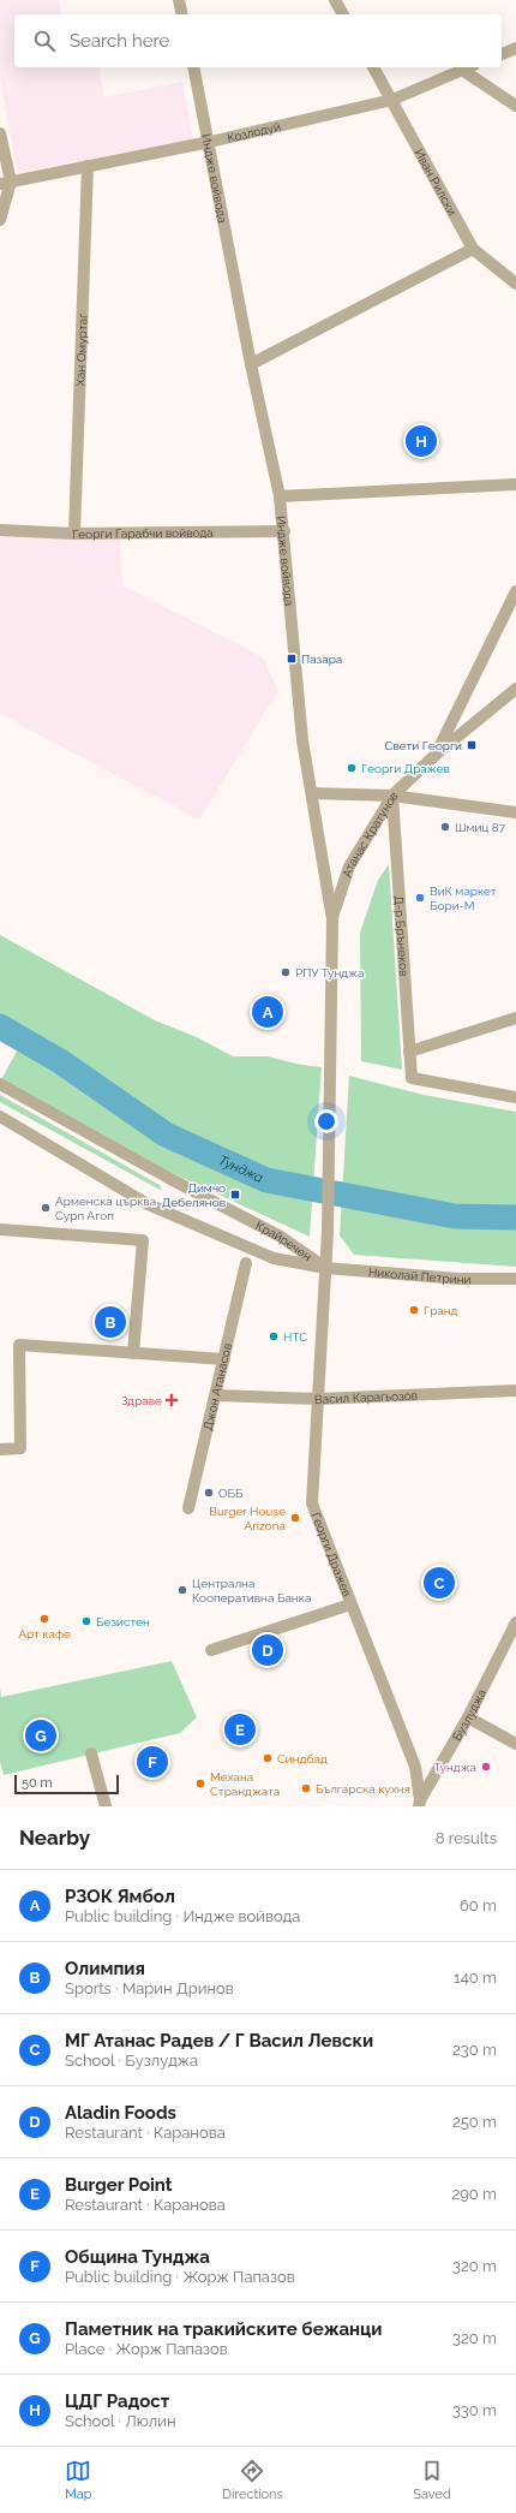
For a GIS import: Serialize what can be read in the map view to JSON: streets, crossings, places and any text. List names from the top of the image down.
{
  "streets": {
    "street": [
      "Козлодуй",
      "Индже войвода",
      "Иван Рилски",
      "Хан Омуртаг",
      "Георги Гарабчи войвода",
      "Атанас Кратунов",
      "Д-р Брънеков",
      "Крайречен",
      "Николай Петрини",
      "Джон Атанасов",
      "Васил Карагьозов",
      "Георги Дражев",
      "Бузлуджа"
    ]
  },
  "crossings": [
    ["Козлодуй", "Индже войвода"],
    ["Козлодуй", "Иван Рилски"],
    ["Козлодуй", "Хан Омуртаг"],
    ["Индже войвода", "Георги Гарабчи войвода"],
    ["Индже войвода", "Атанас Кратунов"],
    ["Индже войвода", "Георги Дражев"],
    ["Хан Омуртаг", "Георги Гарабчи войвода"],
    ["Атанас Кратунов", "Д-р Брънеков"],
    ["Крайречен", "Николай Петрини"],
    ["Крайречен", "Георги Дражев"],
    ["Николай Петрини", "Георги Дражев"],
    ["Джон Атанасов", "Васил Карагьозов"],
    ["Васил Карагьозов", "Георги Дражев"],
    ["Георги Дражев", "Бузлуджа"]
  ],
  "water": ["Тунджа"],
  "places": {
    "transit": ["Пазара", "Свети Георги", "Димчо Дебелянов"],
    "other": [
      "Георги Дражев",
      "Шмиц 87",
      "ВиК маркет Бори-М",
      "РПУ Тунджа",
      "Арменска църква Сурп Агоп",
      "Гранд",
      "НТС",
      "ОББ",
      "Burger House Arizona",
      "Централна Кооперативна Банка",
      "Арт кафе",
      "Безистен",
      "Синдбад",
      "Тунджа",
      "Механа Странджата",
      "Българска кухня"
    ],
    "health": ["Здраве"]
  },
  "scale_bar": "50 m",
  "page": {
    "search": "Search here",
    "pins": [
      "H",
      "A",
      "B",
      "C",
      "D",
      "E",
      "G",
      "F"
    ],
    "scale": "50 m",
    "heading": ["Nearby", "8 results"],
    "list": [
      {
        "mark": "A",
        "name": "РЗОК Ямбол",
        "note": "Public building · Индже войвода",
        "value": "60 m"
      },
      {
        "mark": "B",
        "name": "Олимпия",
        "note": "Sports · Марин Дринов",
        "value": "140 m"
      },
      {
        "mark": "C",
        "name": "МГ Атанас Радев / Г Васил Левски",
        "note": "School · Бузлуджа",
        "value": "230 m"
      },
      {
        "mark": "D",
        "name": "Aladin Foods",
        "note": "Restaurant · Каранова",
        "value": "250 m"
      },
      {
        "mark": "E",
        "name": "Burger Point",
        "note": "Restaurant · Каранова",
        "value": "290 m"
      },
      {
        "mark": "F",
        "name": "Община Тунджа",
        "note": "Public building · Жорж Папазов",
        "value": "320 m"
      },
      {
        "mark": "G",
        "name": "Паметник на тракийските бежанци",
        "note": "Place · Жорж Папазов",
        "value": "320 m"
      },
      {
        "mark": "H",
        "name": "ЦДГ Радост",
        "note": "School · Люлин",
        "value": "330 m"
      }
    ],
    "nav": ["Map", "Directions", "Saved"]
  }
}
